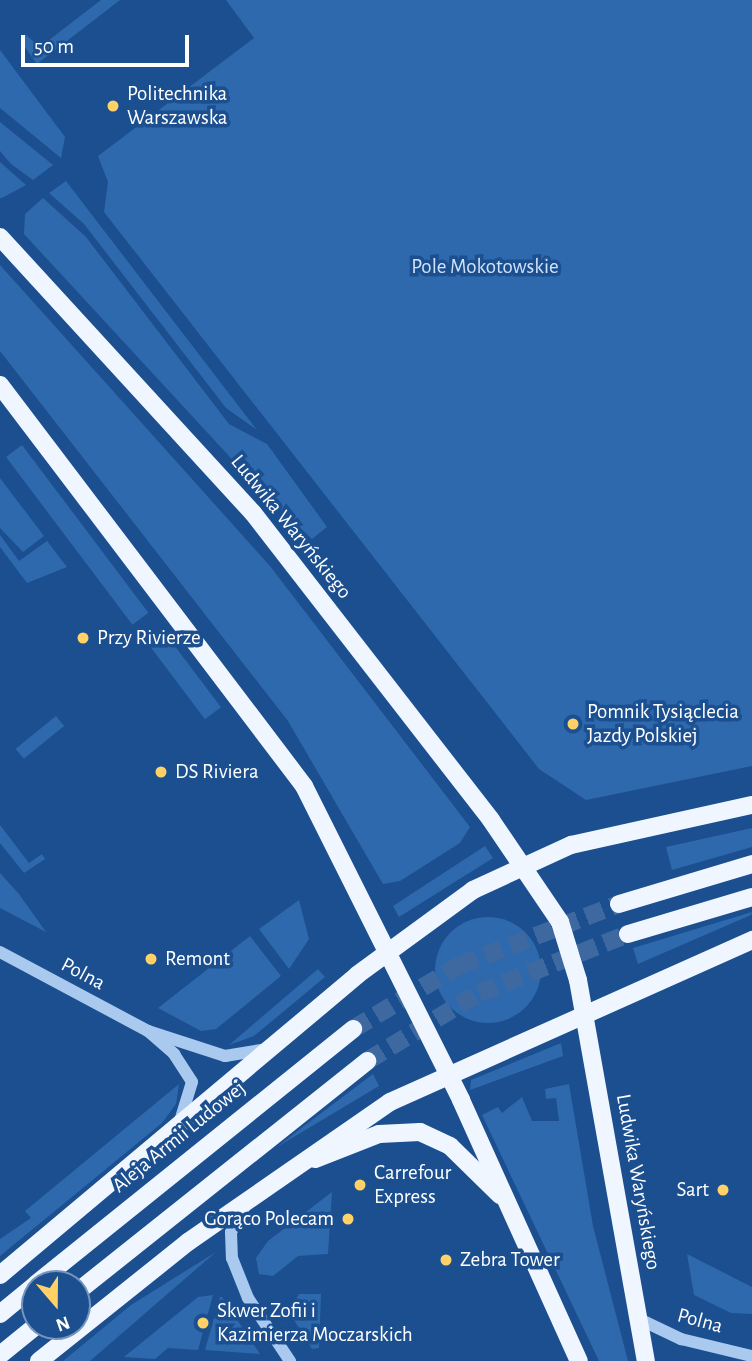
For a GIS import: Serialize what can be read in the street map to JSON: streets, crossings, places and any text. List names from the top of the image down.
{
  "streets": {
    "main road": ["Ludwika Waryńskiego", "Aleja Armii Ludowej"],
    "street": ["Polna"]
  },
  "crossings": [
    ["Ludwika Waryńskiego", "Polna"]
  ],
  "parks": ["Pole Mokotowskie"],
  "places": [
    "Politechnika Warszawska",
    "Przy Rivierze",
    "Pomnik Tysiąclecia Jazdy Polskiej",
    "DS Riviera",
    "Remont",
    "Carrefour Express",
    "Sart",
    "Gorąco Polecam",
    "Zebra Tower",
    "Skwer Zofii i Kazimierza Moczarskich"
  ],
  "scale_bar": "50 m",
  "north": "bottom"
}
